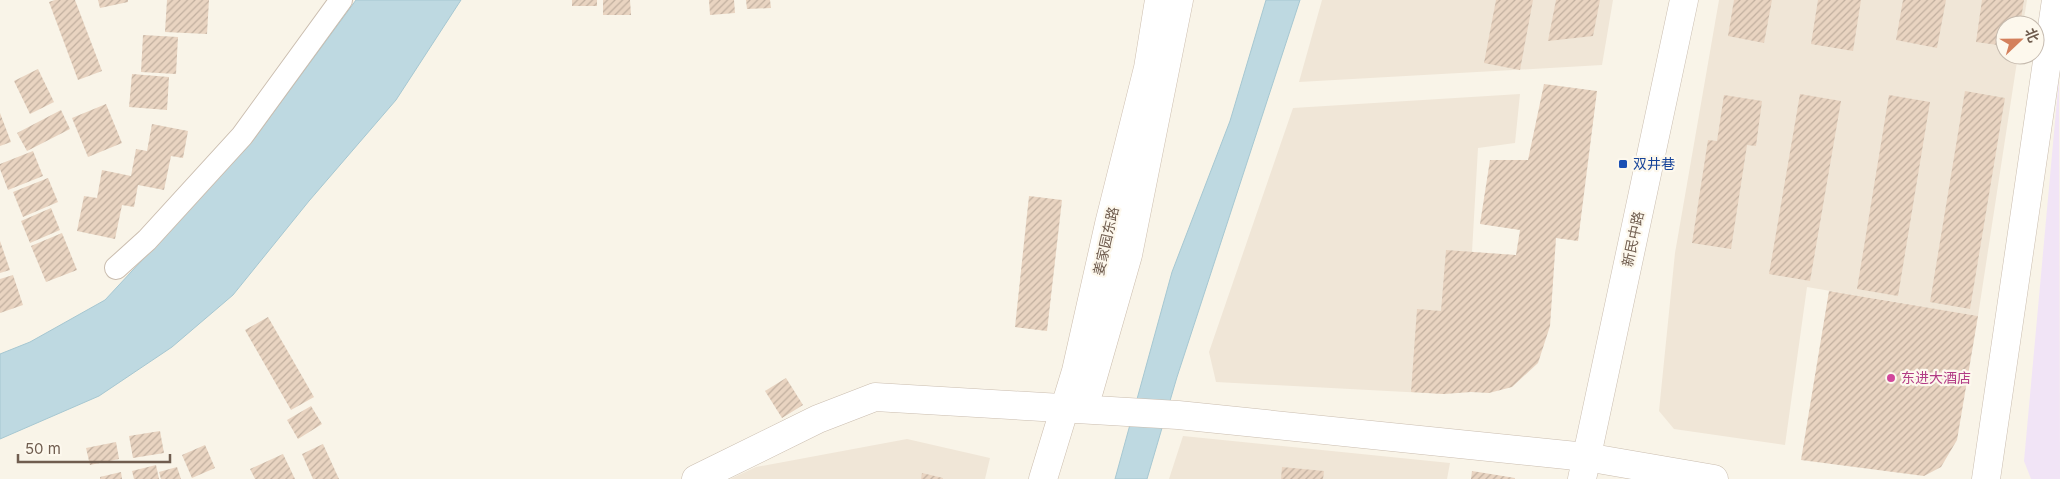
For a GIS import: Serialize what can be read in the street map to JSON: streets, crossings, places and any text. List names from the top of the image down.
{
  "streets": {
    "street": ["新民中路", "姜家园东路"]
  },
  "places": {
    "transit": ["双井巷"],
    "other": ["东进大酒店"]
  },
  "scale_bar": "50 m",
  "north": "right"
}
